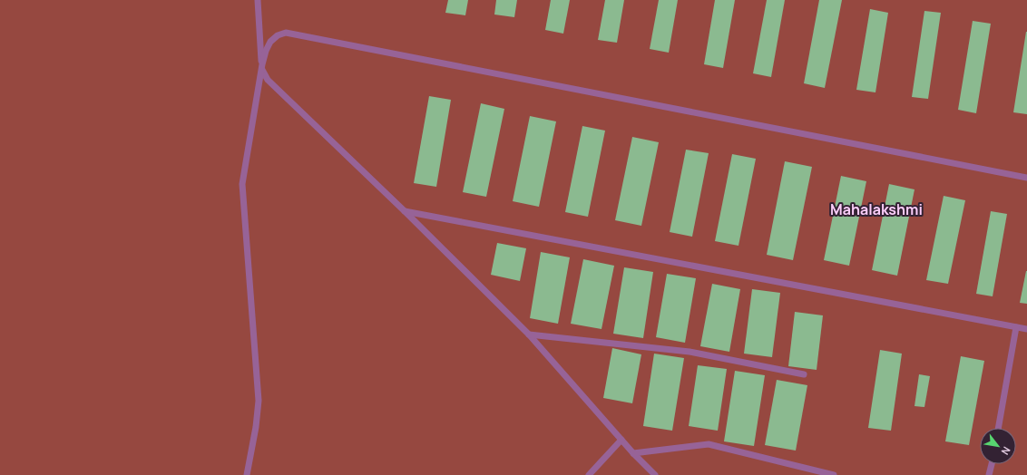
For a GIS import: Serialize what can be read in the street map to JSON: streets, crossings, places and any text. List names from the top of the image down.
{
  "districts": ["Mahalakshmi"],
  "north": "bottom right"
}
